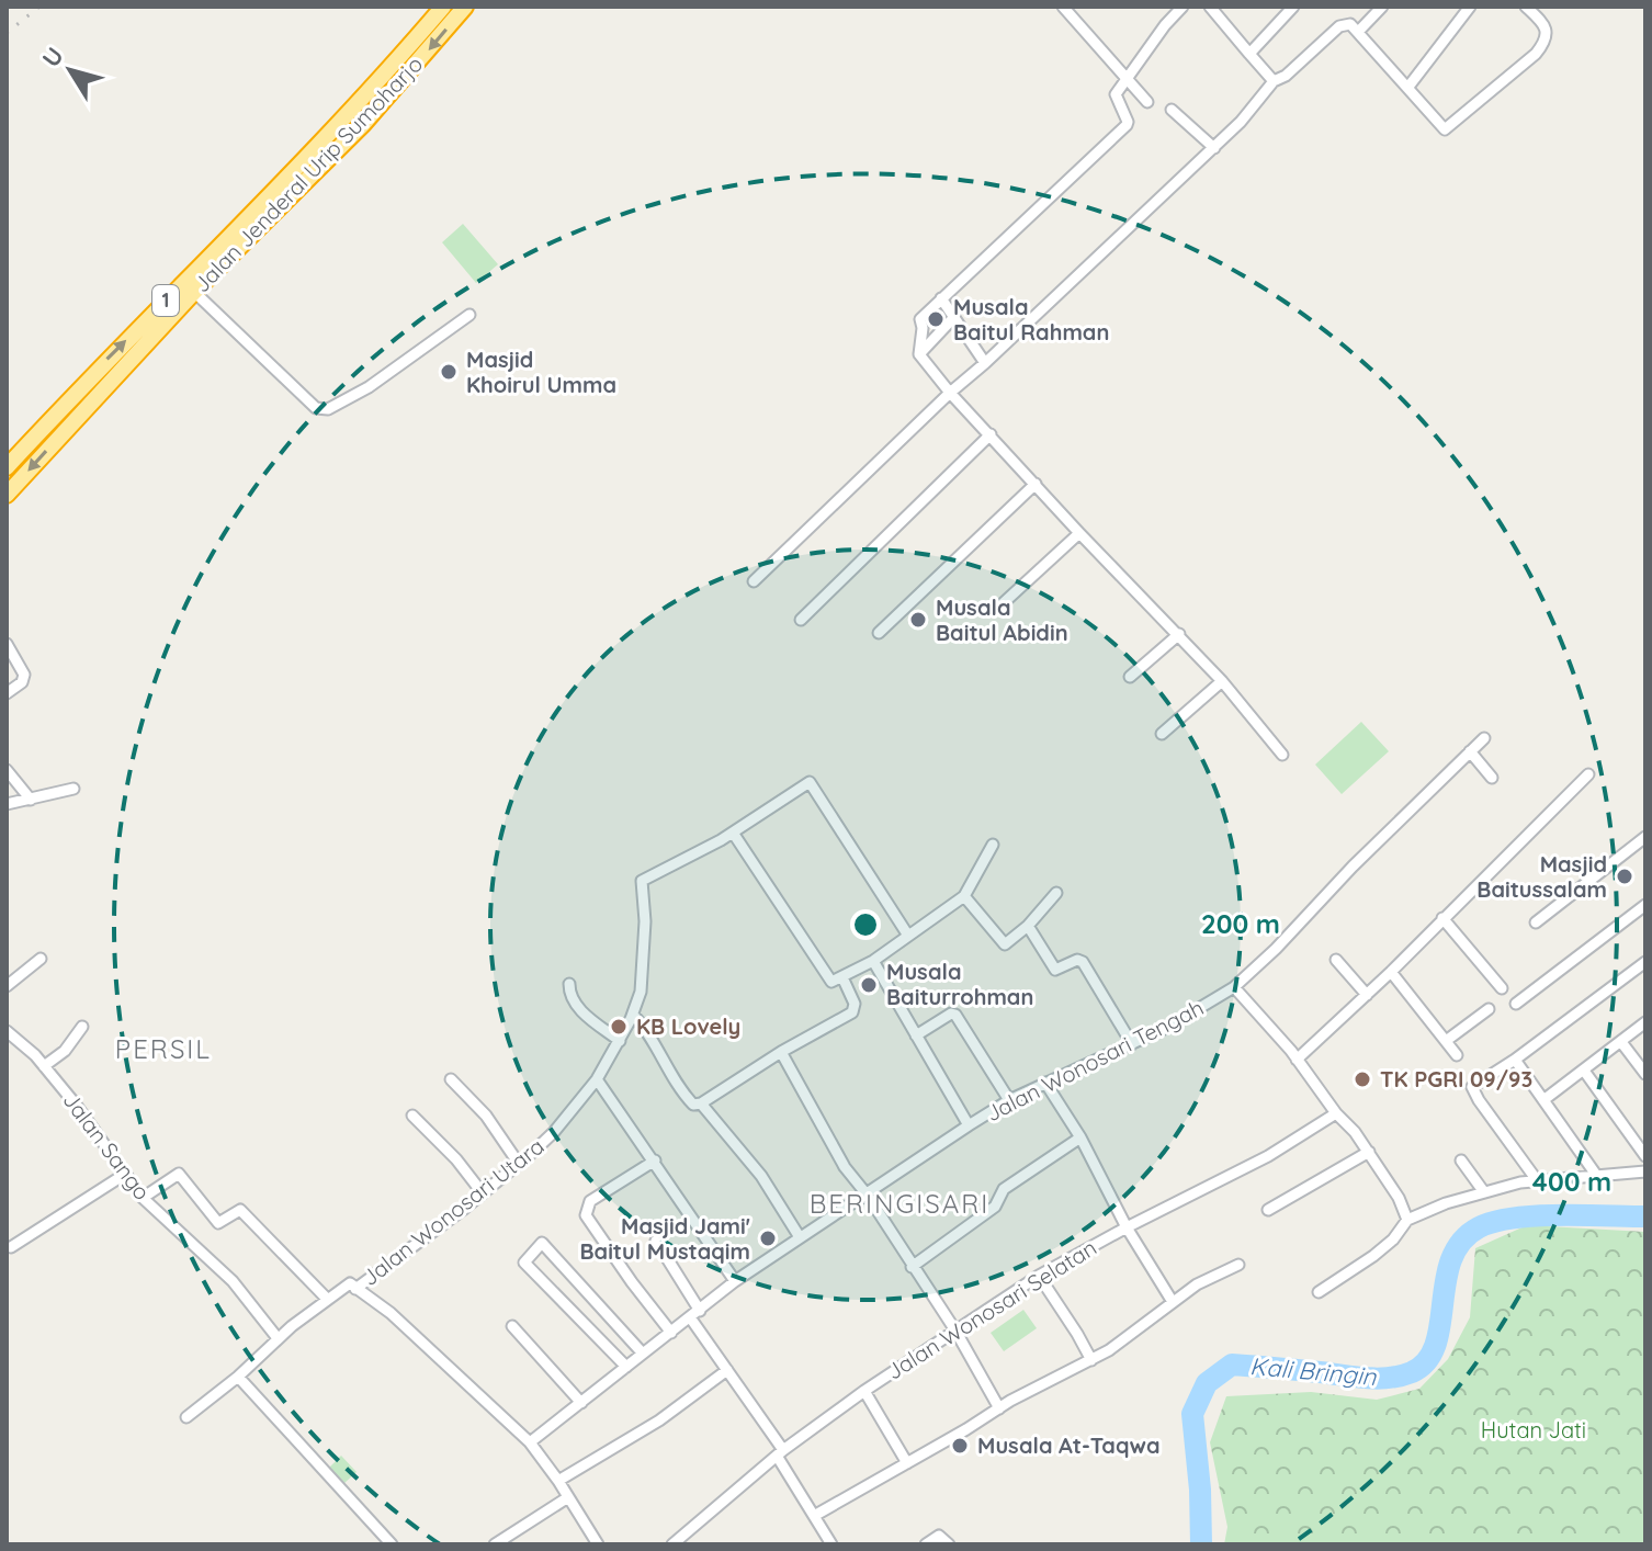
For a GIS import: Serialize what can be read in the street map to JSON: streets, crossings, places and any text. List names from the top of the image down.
{
  "streets": {
    "highway": ["Jalan Jenderal Urip Sumoharjo", "1"],
    "street": [
      "Jalan Wonosari Tengah",
      "Jalan Sango",
      "Jalan Wonosari Utara",
      "Jalan Wonosari Selatan"
    ]
  },
  "crossings": [
    ["Jalan Sango", "Jalan Wonosari Utara"]
  ],
  "districts": ["PERSIL", "BERINGISARI"],
  "water": ["Kali Bringin"],
  "parks": ["Hutan Jati"],
  "places": [
    "Musala Baitul Rahman",
    "Masjid Khoirul Umma",
    "Musala Baitul Abidin",
    "Masjid Baitussalam",
    "Musala Baiturrohman",
    "KB Lovely",
    "TK PGRI 09/93",
    "Masjid Jami' Baitul Mustaqim",
    "Musala At-Taqwa"
  ],
  "north": "top left",
  "rings": ["200 m", "400 m"]
}
